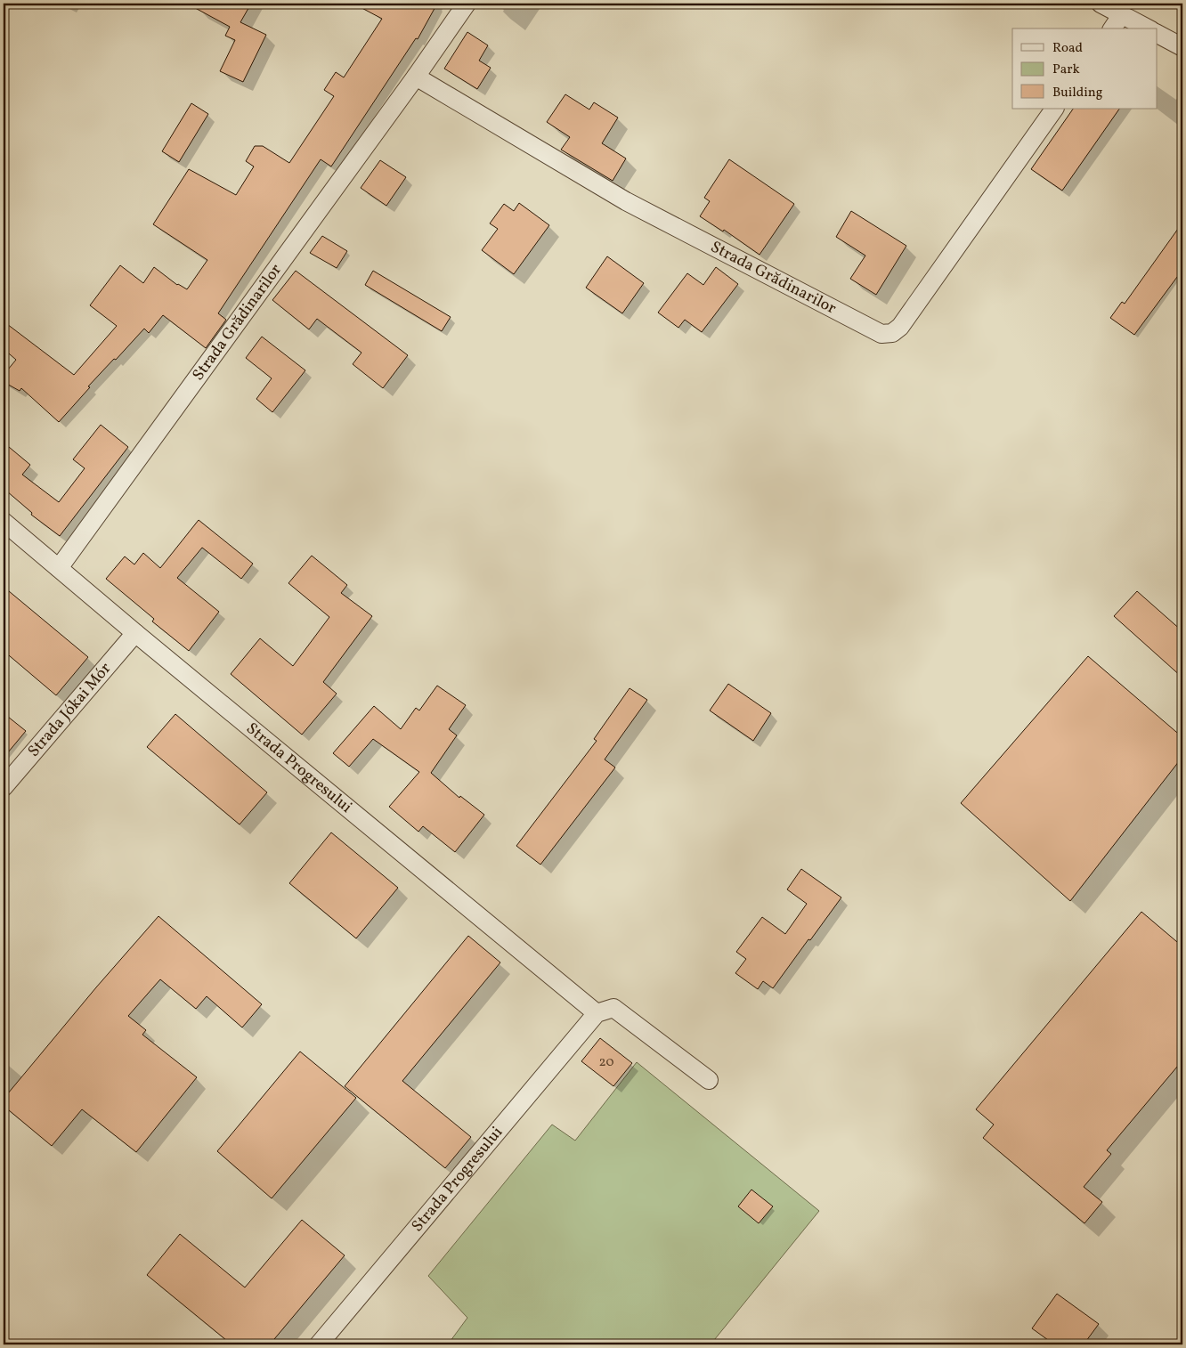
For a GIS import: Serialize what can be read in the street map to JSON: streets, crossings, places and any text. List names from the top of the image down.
{
  "streets": {
    "street": ["Strada Grădinarilor", "Strada Jókai Mór", "Strada Progresului"]
  },
  "crossings": [
    ["Strada Grădinarilor", "Strada Progresului"],
    ["Strada Jókai Mór", "Strada Progresului"]
  ],
  "house_numbers": ["20"],
  "legend": ["Road", "Park", "Building"]
}
